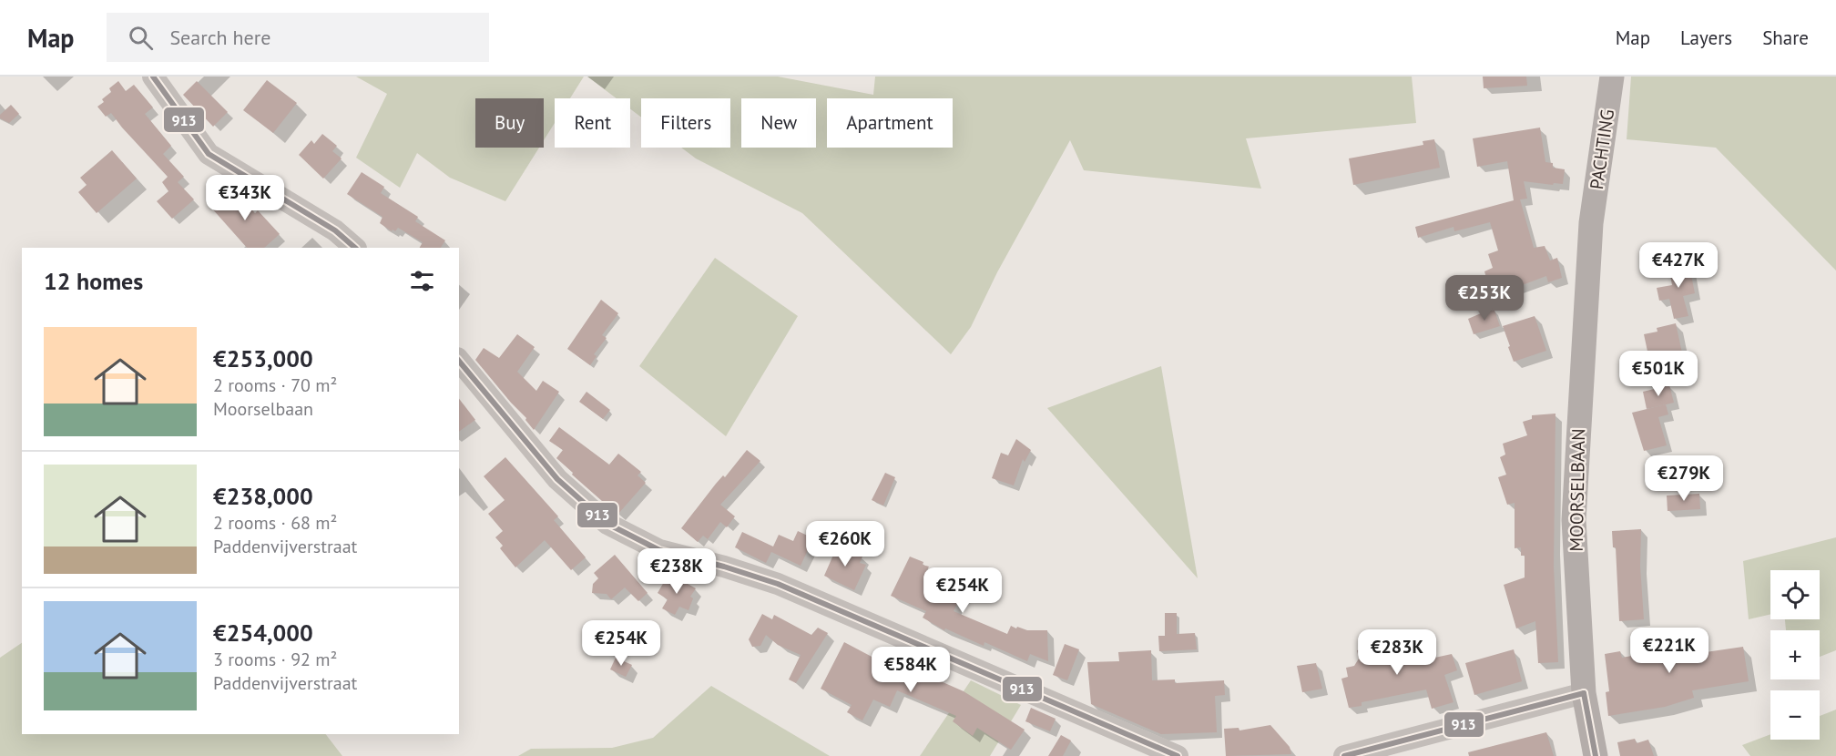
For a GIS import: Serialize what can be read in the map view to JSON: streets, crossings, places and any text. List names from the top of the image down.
{
  "streets": {
    "main road": ["PACHTING", "MOORSELBAAN"]
  },
  "crossings": [
    ["PACHTING", "MOORSELBAAN"]
  ],
  "lines": ["transit line 913"],
  "page": {
    "header": "Map",
    "search": "Search here",
    "nav": ["Map", "Layers", "Share"],
    "chip": [
      "Buy",
      "Rent",
      "Filters",
      "New",
      "Apartment"
    ],
    "price": [
      "€343K",
      "€427K",
      "€253K",
      "€501K",
      "€279K",
      "€260K",
      "€238K",
      "€254K",
      "€254K",
      "€221K",
      "€283K",
      "€584K"
    ],
    "heading": "12 homes",
    "list": [
      {
        "name": "€253,000",
        "note": "2 rooms · 70 m² · Moorselbaan"
      },
      {
        "name": "€238,000",
        "note": "2 rooms · 68 m² · Paddenvijverstraat"
      },
      {
        "name": "€254,000",
        "note": "3 rooms · 92 m² · Paddenvijverstraat"
      }
    ],
    "map_buttons": ["+", "−"]
  }
}
